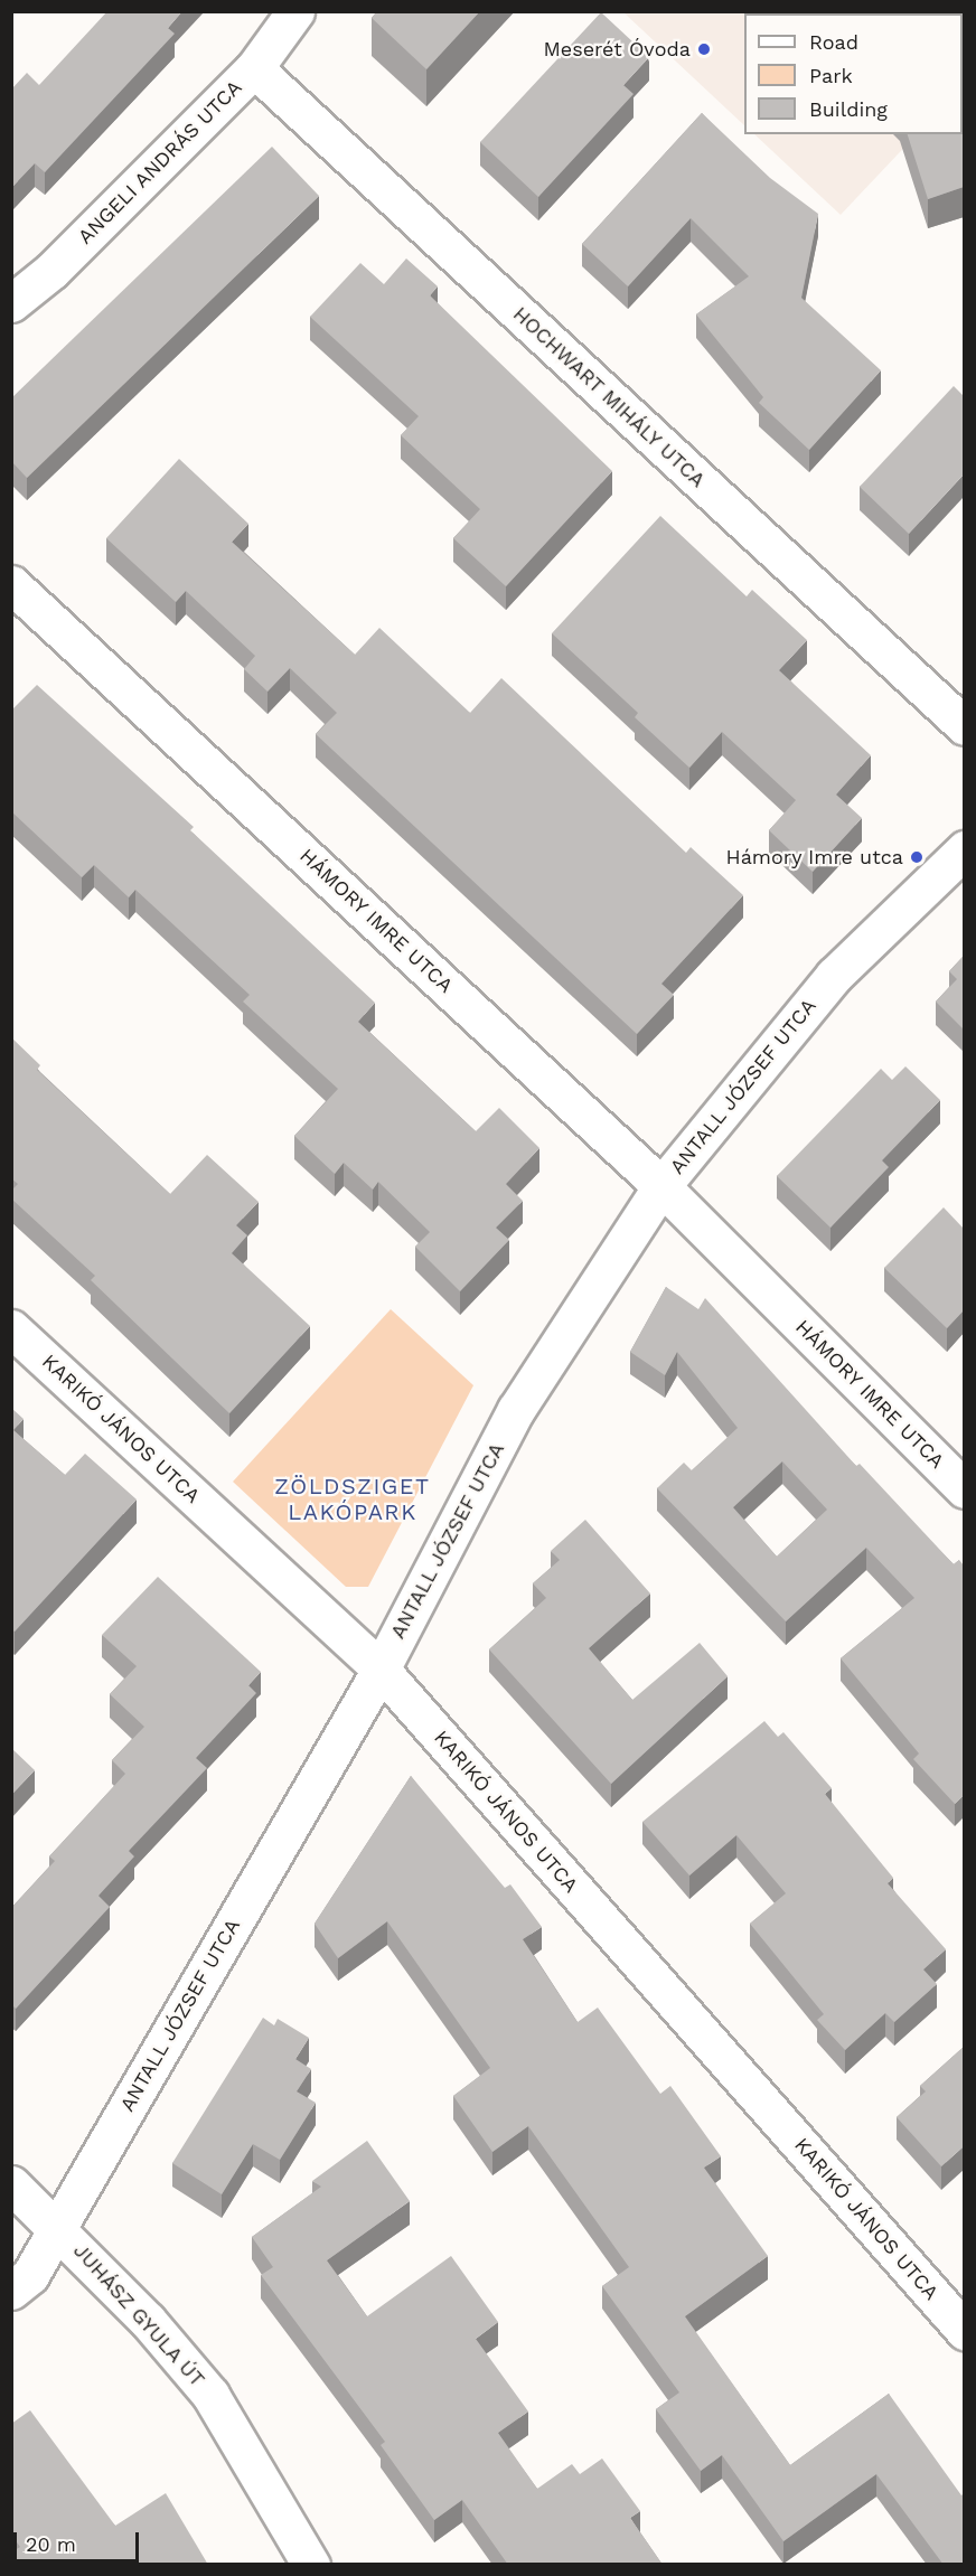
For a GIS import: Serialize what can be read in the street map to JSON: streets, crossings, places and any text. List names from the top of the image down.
{
  "streets": {
    "street": [
      "ANGELI ANDRÁS UTCA",
      "HOCHWART MIHÁLY UTCA",
      "HÁMORY IMRE UTCA",
      "ANTALL JÓZSEF UTCA",
      "KARIKÓ JÁNOS UTCA",
      "JUHÁSZ GYULA ÚT"
    ]
  },
  "crossings": [
    ["ANGELI ANDRÁS UTCA", "HOCHWART MIHÁLY UTCA"],
    ["HÁMORY IMRE UTCA", "ANTALL JÓZSEF UTCA"],
    ["ANTALL JÓZSEF UTCA", "KARIKÓ JÁNOS UTCA"],
    ["ANTALL JÓZSEF UTCA", "JUHÁSZ GYULA ÚT"]
  ],
  "districts": ["ZÖLDSZIGET LAKÓPARK"],
  "places": ["Meserét Óvoda", "Hámory Imre utca"],
  "legend": ["Road", "Park", "Building"],
  "scale_bar": "20 m"
}
